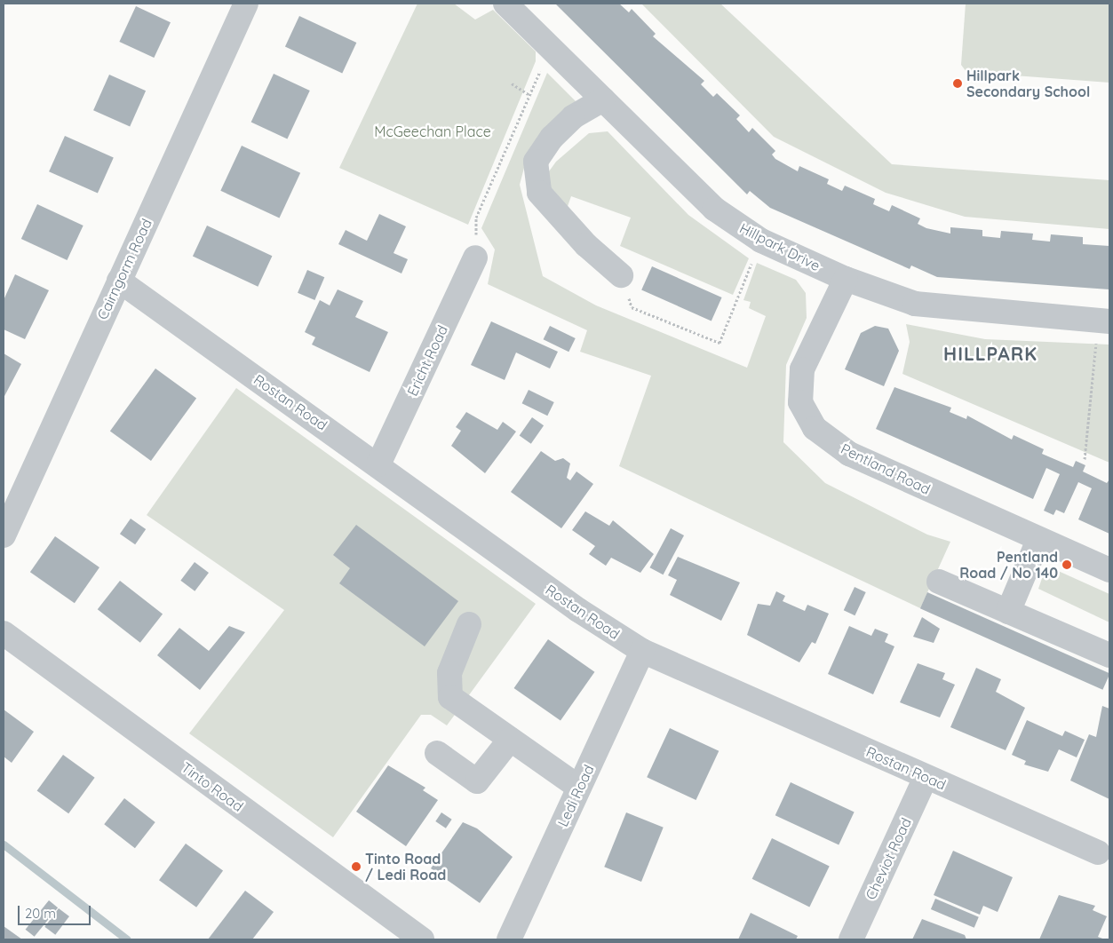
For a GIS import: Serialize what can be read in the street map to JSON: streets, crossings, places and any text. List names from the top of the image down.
{
  "streets": {
    "street": [
      "Hillpark Drive",
      "Cairngorm Road",
      "Ericht Road",
      "Rostan Road",
      "Pentland Road",
      "Tinto Road",
      "Ledi Road",
      "Cheviot Road"
    ]
  },
  "crossings": [
    ["Hillpark Drive", "Pentland Road"],
    ["Cairngorm Road", "Rostan Road"],
    ["Ericht Road", "Rostan Road"],
    ["Rostan Road", "Ledi Road"],
    ["Rostan Road", "Cheviot Road"]
  ],
  "districts": ["HILLPARK"],
  "parks": ["McGeechan Place"],
  "places": ["Hillpark Secondary School", "Pentland Road / No 140", "Tinto Road / Ledi Road"],
  "scale_bar": "20 m"
}
